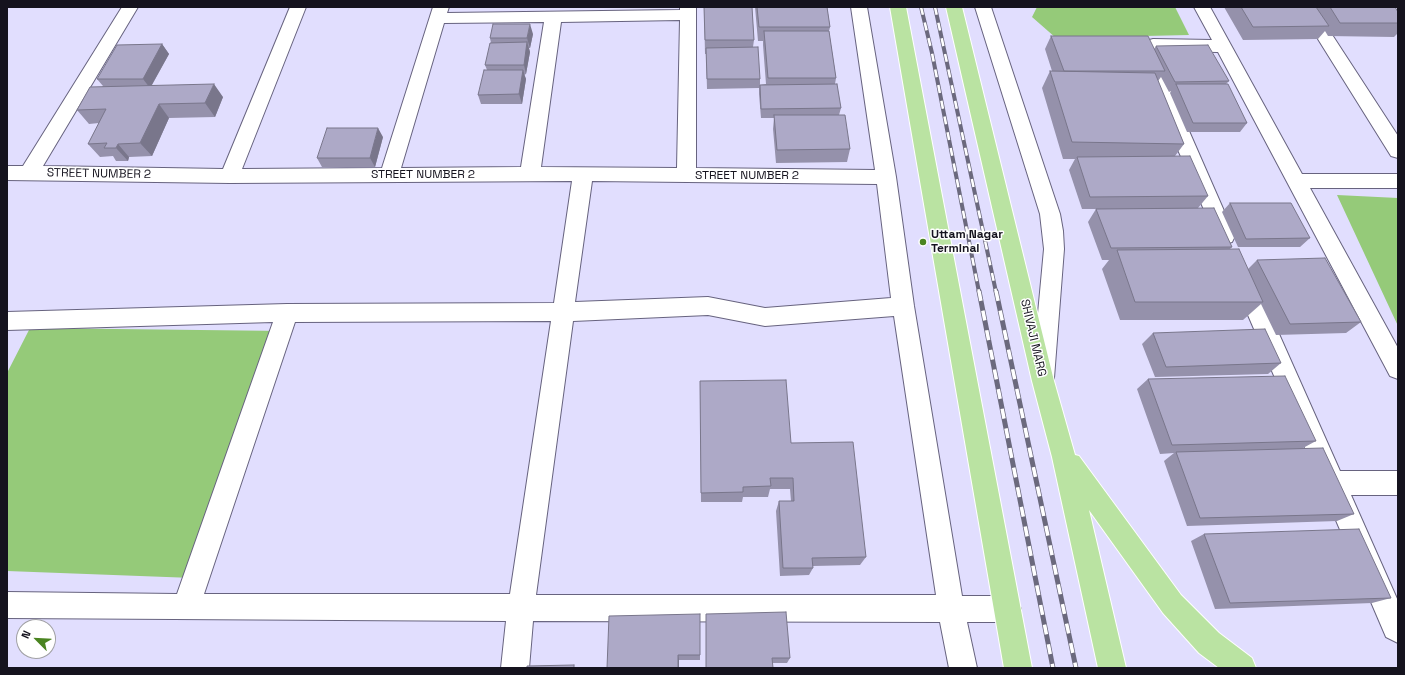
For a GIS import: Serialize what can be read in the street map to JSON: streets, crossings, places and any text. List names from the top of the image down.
{
  "streets": {
    "main road": ["SHIVAJI MARG"],
    "street": ["STREET NUMBER 2"]
  },
  "places": ["Uttam Nagar Terminal"],
  "north": "top left"
}
